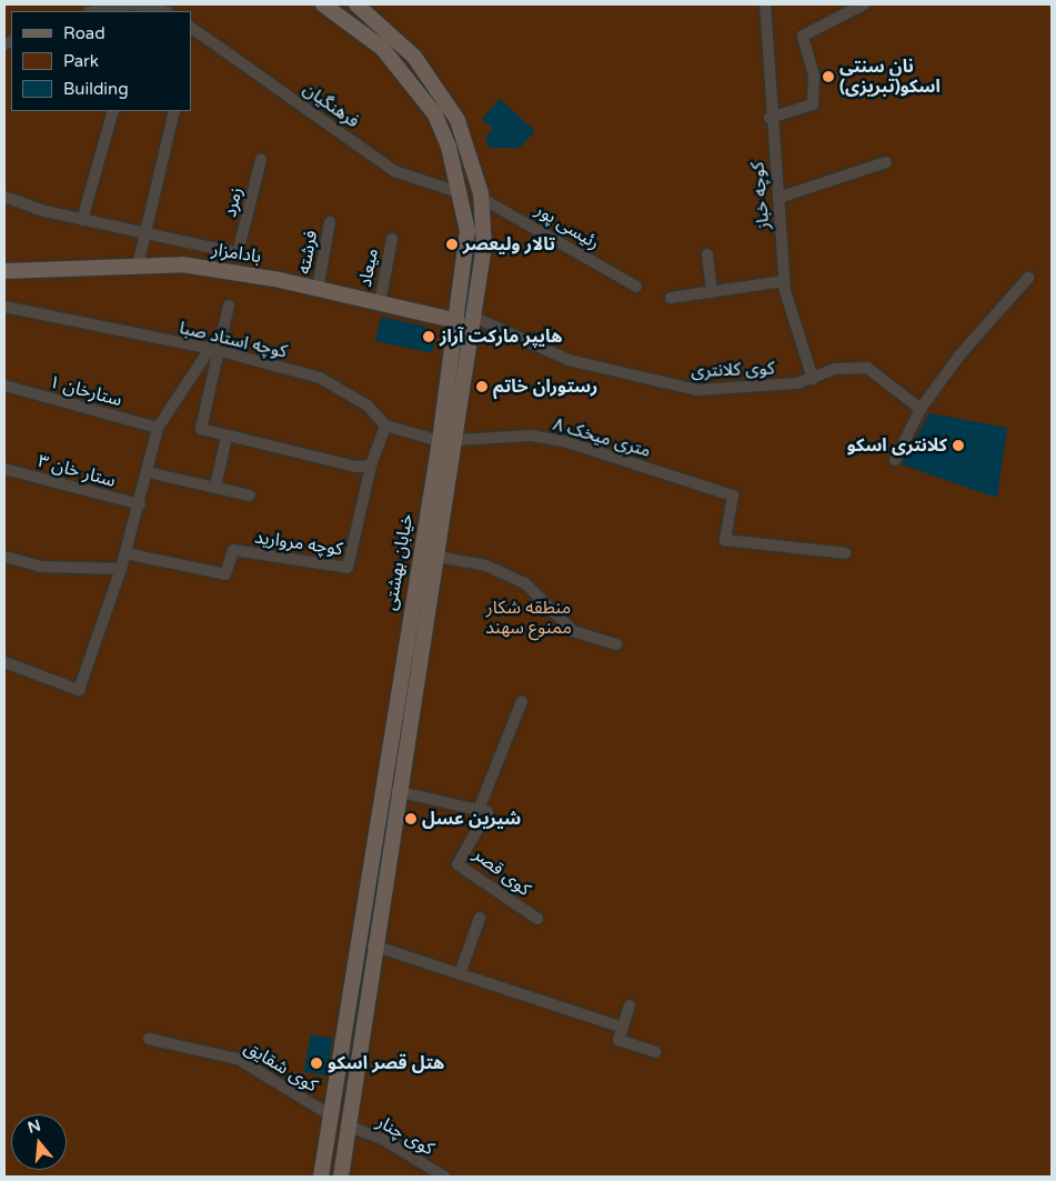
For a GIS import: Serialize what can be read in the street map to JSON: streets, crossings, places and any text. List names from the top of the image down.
{
  "streets": {
    "main road": ["بادامزار", "خیابان بهشتی"],
    "street": [
      "فرهنگیان",
      "کوچه خباز",
      "زمرد",
      "رئیسی پور",
      "فرشته",
      "میعاد",
      "کوچه استاد صبا",
      "کوی کلانتری",
      "ستارخان ۱",
      "۸ متری میخک",
      "ستار خان ۳",
      "کوچه مروارید",
      "کوی قصر",
      "کوی شقایق",
      "کوی چنار"
    ]
  },
  "crossings": [
    ["فرهنگیان", "خیابان بهشتی"],
    ["کوچه خباز", "کوی کلانتری"],
    ["رئیسی پور", "خیابان بهشتی"],
    ["فرشته", "بادامزار"],
    ["بادامزار", "میعاد"],
    ["بادامزار", "خیابان بهشتی"],
    ["کوی کلانتری", "خیابان بهشتی"],
    ["۸ متری میخک", "خیابان بهشتی"],
    ["خیابان بهشتی", "کوی شقایق"],
    ["خیابان بهشتی", "کوی چنار"]
  ],
  "parks": ["منطقه شکار ممنوع سهند"],
  "places": [
    "نان سنتی اسکو(تبریزی)",
    "تالار ولیعصر",
    "هایپر مارکت آراز",
    "رستوران خاتم",
    "کلانتری اسکو",
    "شیرین عسل",
    "هتل قصر اسکو"
  ],
  "legend": ["Road", "Park", "Building"],
  "north": "top"
}
